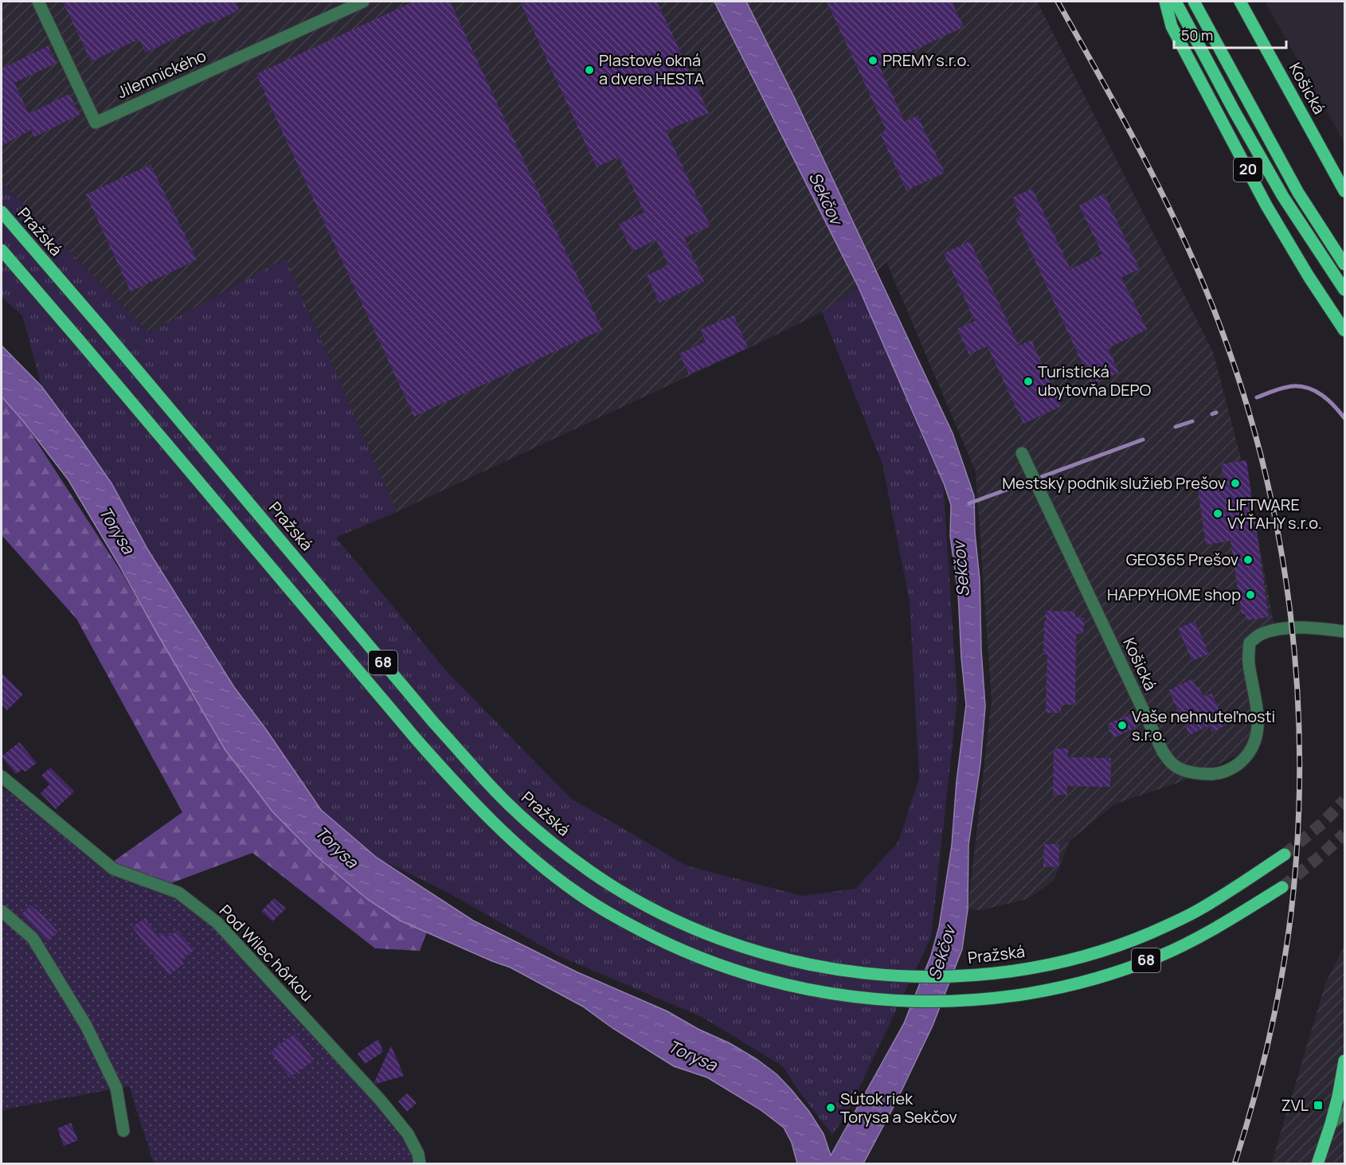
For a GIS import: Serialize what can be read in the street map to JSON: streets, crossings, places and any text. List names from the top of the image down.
{
  "streets": {
    "main road": [
      "Košická",
      "20",
      "Pražská",
      "68"
    ],
    "street": ["Jilemnického", "Pod Wilec hôrkou"]
  },
  "water": ["Sekčov", "Torysa"],
  "places": {
    "other": [
      "PREMY s.r.o.",
      "Plastové okná a dvere HESTA",
      "Turistická ubytovňa DEPO",
      "Mestský podnik služieb Prešov",
      "LIFTWARE VÝŤAHY s.r.o.",
      "GEO365 Prešov",
      "HAPPYHOME shop",
      "Vaše nehnuteľnosti s.r.o.",
      "Sútok riek Torysa a Sekčov"
    ],
    "transit": ["ZVL"]
  },
  "scale_bar": "50 m"
}
